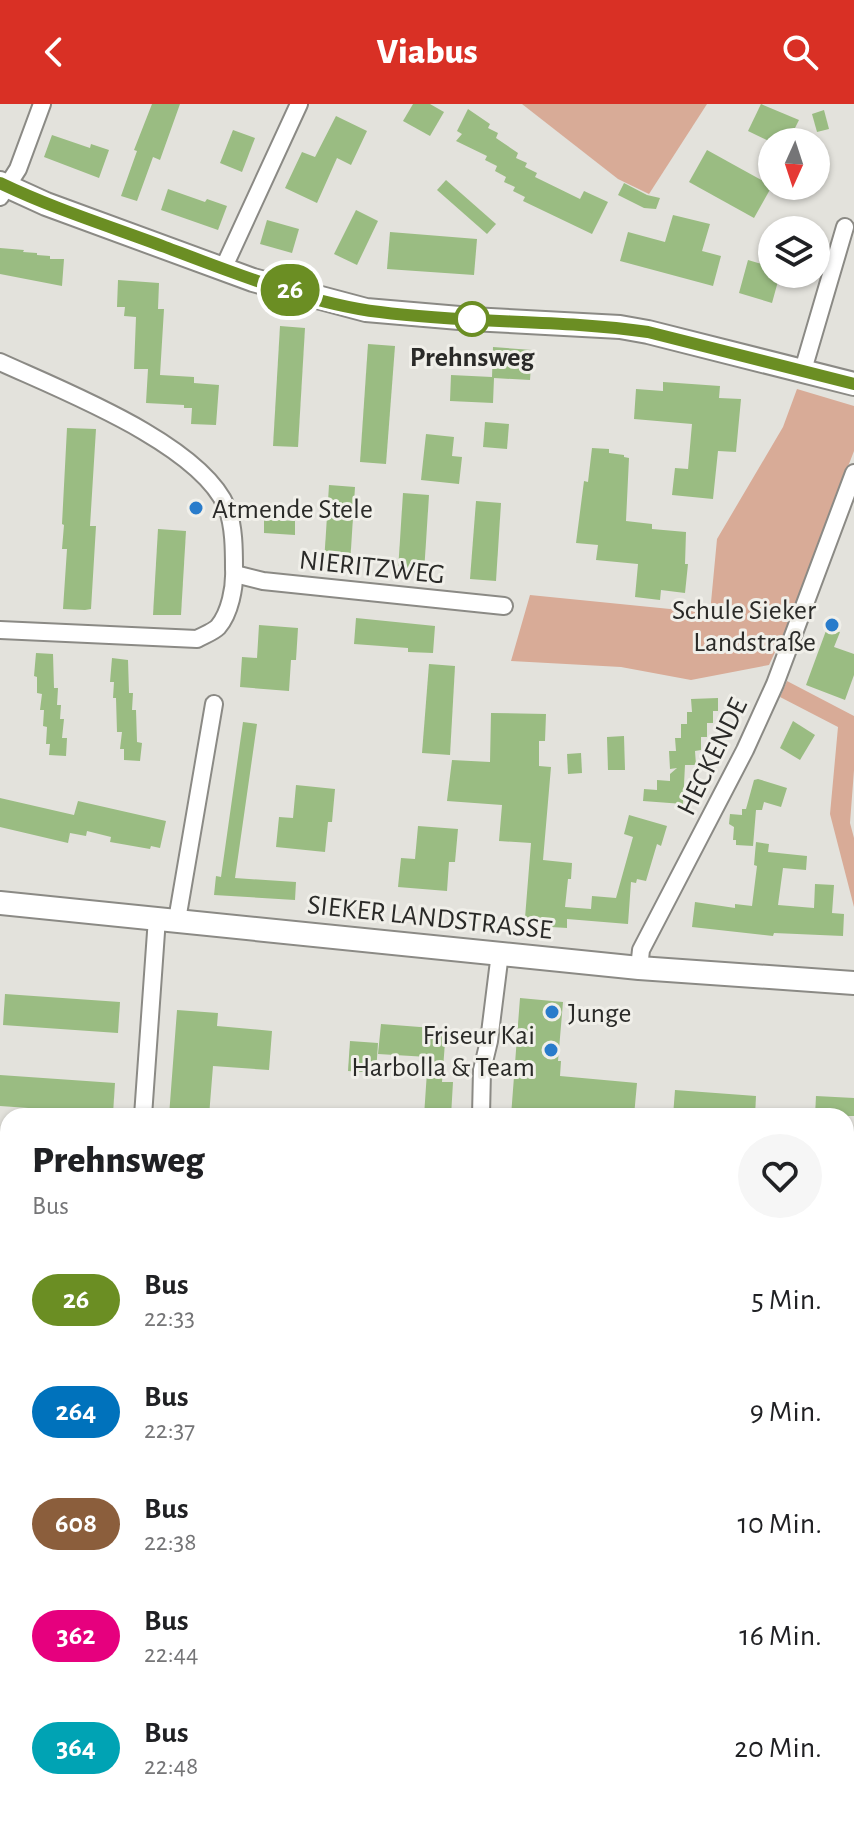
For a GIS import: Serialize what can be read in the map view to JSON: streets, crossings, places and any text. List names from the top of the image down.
{
  "streets": {
    "street": ["NIERITZWEG", "HECKENDE", "SIEKER LANDSTRASSE"]
  },
  "crossings": [
    ["HECKENDE", "SIEKER LANDSTRASSE"]
  ],
  "places": [
    "Prehnsweg",
    "Atmende Stele",
    "Schule Sieker Landstraße",
    "Junge",
    "Friseur Kai Harbolla & Team"
  ],
  "lines": ["bus line 26"],
  "north": "bottom",
  "page": {
    "header": "Viabus",
    "on_map": "26",
    "heading": ["Prehnsweg", "Bus"],
    "list": [
      {
        "mark": "26",
        "name": "Bus",
        "note": "22:33",
        "value": "5 Min."
      },
      {
        "mark": "264",
        "name": "Bus",
        "note": "22:37",
        "value": "9 Min."
      },
      {
        "mark": "608",
        "name": "Bus",
        "note": "22:38",
        "value": "10 Min."
      },
      {
        "mark": "362",
        "name": "Bus",
        "note": "22:44",
        "value": "16 Min."
      },
      {
        "mark": "364",
        "name": "Bus",
        "note": "22:48",
        "value": "20 Min."
      }
    ]
  }
}
